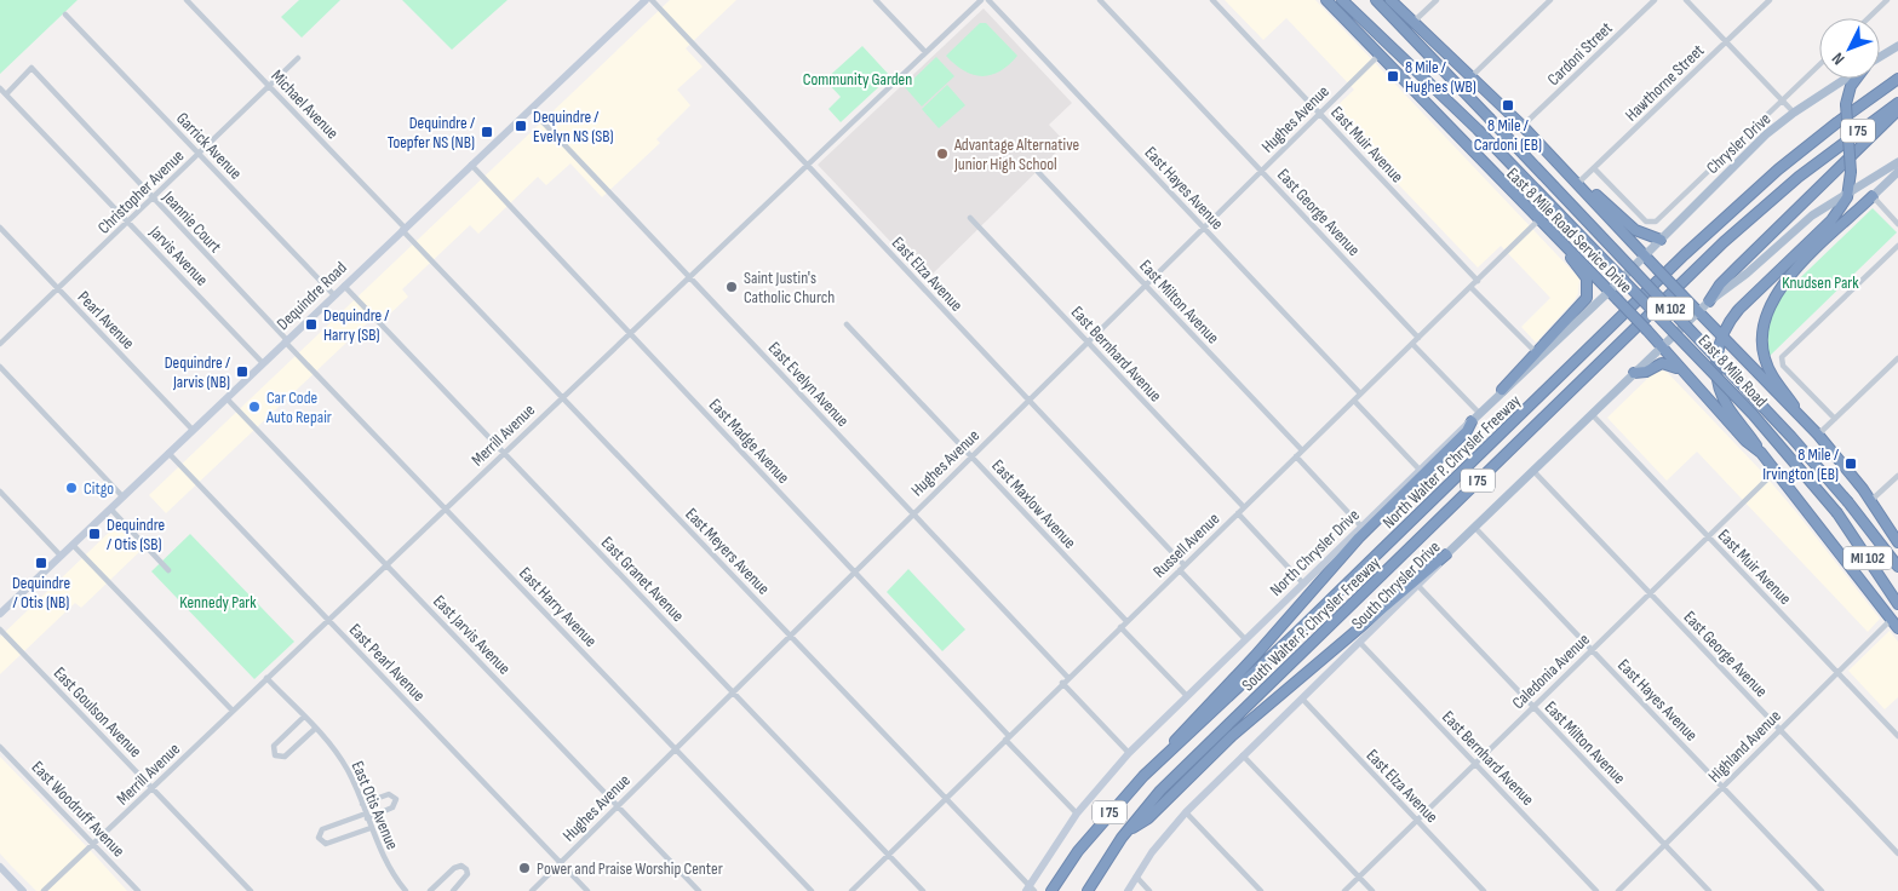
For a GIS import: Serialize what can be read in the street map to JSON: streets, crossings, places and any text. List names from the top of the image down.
{
  "streets": {
    "highway": [
      "I 75",
      "East 8 Mile Road Service Drive",
      "M 102",
      "East 8 Mile Road",
      "North Walter P. Chrysler Freeway",
      "MI 102",
      "South Walter P. Chrysler Freeway"
    ],
    "main road": [
      "Chrysler Drive",
      "Dequindre Road",
      "North Chrysler Drive",
      "South Chrysler Drive"
    ],
    "street": [
      "Cardoni Street",
      "Hawthorne Street",
      "Michael Avenue",
      "Hughes Avenue",
      "East Muir Avenue",
      "Garrick Avenue",
      "East Hayes Avenue",
      "Christopher Avenue",
      "East George Avenue",
      "Jeannie Court",
      "Jarvis Avenue",
      "East Elza Avenue",
      "East Milton Avenue",
      "Pearl Avenue",
      "East Bernhard Avenue",
      "East Evelyn Avenue",
      "Merrill Avenue",
      "East Madge Avenue",
      "East Maxlow Avenue",
      "Russell Avenue",
      "East Meyers Avenue",
      "East Granet Avenue",
      "East Harry Avenue",
      "East Jarvis Avenue",
      "East Pearl Avenue",
      "Caledonia Avenue",
      "East Goulson Avenue",
      "Highland Avenue",
      "East Otis Avenue",
      "East Woodruff Avenue"
    ]
  },
  "crossings": [
    ["Michael Avenue", "Christopher Avenue"],
    ["Michael Avenue", "Dequindre Road"],
    ["Michael Avenue", "East Meyers Avenue"],
    ["Hughes Avenue", "East Muir Avenue"],
    ["Hughes Avenue", "East Hayes Avenue"],
    ["Hughes Avenue", "East George Avenue"],
    ["Hughes Avenue", "East 8 Mile Road Service Drive"],
    ["Hughes Avenue", "East Elza Avenue"],
    ["Hughes Avenue", "East Milton Avenue"],
    ["Hughes Avenue", "East Bernhard Avenue"],
    ["Hughes Avenue", "East Evelyn Avenue"],
    ["Hughes Avenue", "East Madge Avenue"],
    ["Hughes Avenue", "East Maxlow Avenue"],
    ["Hughes Avenue", "East Meyers Avenue"],
    ["Hughes Avenue", "East Granet Avenue"],
    ["Hughes Avenue", "East Harry Avenue"],
    ["Hughes Avenue", "East Jarvis Avenue"],
    ["Hughes Avenue", "East Pearl Avenue"],
    ["Chrysler Drive", "East 8 Mile Road Service Drive"],
    ["East Muir Avenue", "Russell Avenue"],
    ["East Muir Avenue", "South Chrysler Drive"],
    ["East Muir Avenue", "Caledonia Avenue"],
    ["East Muir Avenue", "Highland Avenue"],
    ["Garrick Avenue", "Christopher Avenue"],
    ["Garrick Avenue", "Dequindre Road"],
    ["East Hayes Avenue", "Russell Avenue"],
    ["East Hayes Avenue", "South Chrysler Drive"],
    ["East Hayes Avenue", "Caledonia Avenue"],
    ["East Hayes Avenue", "Highland Avenue"],
    ["Christopher Avenue", "Jeannie Court"],
    ["Christopher Avenue", "Jarvis Avenue"],
    ["Christopher Avenue", "Pearl Avenue"],
    ["East George Avenue", "Russell Avenue"],
    ["East George Avenue", "South Chrysler Drive"],
    ["East George Avenue", "Caledonia Avenue"],
    ["East George Avenue", "Highland Avenue"],
    ["Jeannie Court", "Jarvis Avenue"],
    ["Jeannie Court", "Dequindre Road"],
    ["Jeannie Court", "East Harry Avenue"],
    ["East 8 Mile Road Service Drive", "North Walter P. Chrysler Freeway"],
    ["East 8 Mile Road Service Drive", "Russell Avenue"],
    ["East 8 Mile Road Service Drive", "South Chrysler Drive"],
    ["East 8 Mile Road Service Drive", "Caledonia Avenue"],
    ["East 8 Mile Road Service Drive", "Highland Avenue"],
    ["Jarvis Avenue", "Dequindre Road"],
    ["East Elza Avenue", "Merrill Avenue"],
    ["East Elza Avenue", "Russell Avenue"],
    ["East Elza Avenue", "South Chrysler Drive"],
    ["East Elza Avenue", "Caledonia Avenue"],
    ["Dequindre Road", "Pearl Avenue"],
    ["Dequindre Road", "East Evelyn Avenue"],
    ["Dequindre Road", "East Madge Avenue"],
    ["Dequindre Road", "East Meyers Avenue"],
    ["Dequindre Road", "East Granet Avenue"],
    ["Dequindre Road", "East Harry Avenue"],
    ["Dequindre Road", "East Jarvis Avenue"],
    ["Dequindre Road", "East Pearl Avenue"],
    ["East Milton Avenue", "Russell Avenue"],
    ["East Milton Avenue", "South Chrysler Drive"],
    ["East Milton Avenue", "Caledonia Avenue"],
    ["East Milton Avenue", "Highland Avenue"],
    ["East Bernhard Avenue", "Russell Avenue"],
    ["East Bernhard Avenue", "South Chrysler Drive"],
    ["East Bernhard Avenue", "Caledonia Avenue"],
    ["East 8 Mile Road", "MI 102"],
    ["East Evelyn Avenue", "Merrill Avenue"],
    ["East Evelyn Avenue", "Russell Avenue"],
    ["Merrill Avenue", "East Madge Avenue"],
    ["Merrill Avenue", "East Meyers Avenue"],
    ["Merrill Avenue", "East Granet Avenue"],
    ["Merrill Avenue", "East Harry Avenue"],
    ["Merrill Avenue", "East Jarvis Avenue"],
    ["Merrill Avenue", "East Pearl Avenue"],
    ["Merrill Avenue", "East Goulson Avenue"],
    ["Merrill Avenue", "East Otis Avenue"],
    ["Merrill Avenue", "East Woodruff Avenue"],
    ["East Madge Avenue", "Russell Avenue"],
    ["East Madge Avenue", "North Chrysler Drive"],
    ["East Maxlow Avenue", "Russell Avenue"],
    ["Russell Avenue", "East Meyers Avenue"],
    ["Russell Avenue", "East Granet Avenue"],
    ["East Meyers Avenue", "North Chrysler Drive"]
  ],
  "parks": ["Community Garden", "Knudsen Park", "Kennedy Park"],
  "places": {
    "transit": [
      "8 Mile / Hughes (WB)",
      "8 Mile / Cardoni (EB)",
      "Dequindre / Evelyn NS (SB)",
      "Dequindre / Toepfer NS (NB)",
      "Dequindre / Harry (SB)",
      "Dequindre / Jarvis (NB)",
      "8 Mile / Irvington (EB)",
      "Dequindre / Otis (SB)",
      "Dequindre / Otis (NB)"
    ],
    "other": [
      "Advantage Alternative Junior High School",
      "Saint Justin's Catholic Church",
      "Car Code Auto Repair",
      "Citgo",
      "Power and Praise Worship Center"
    ]
  },
  "north": "bottom left"
}
